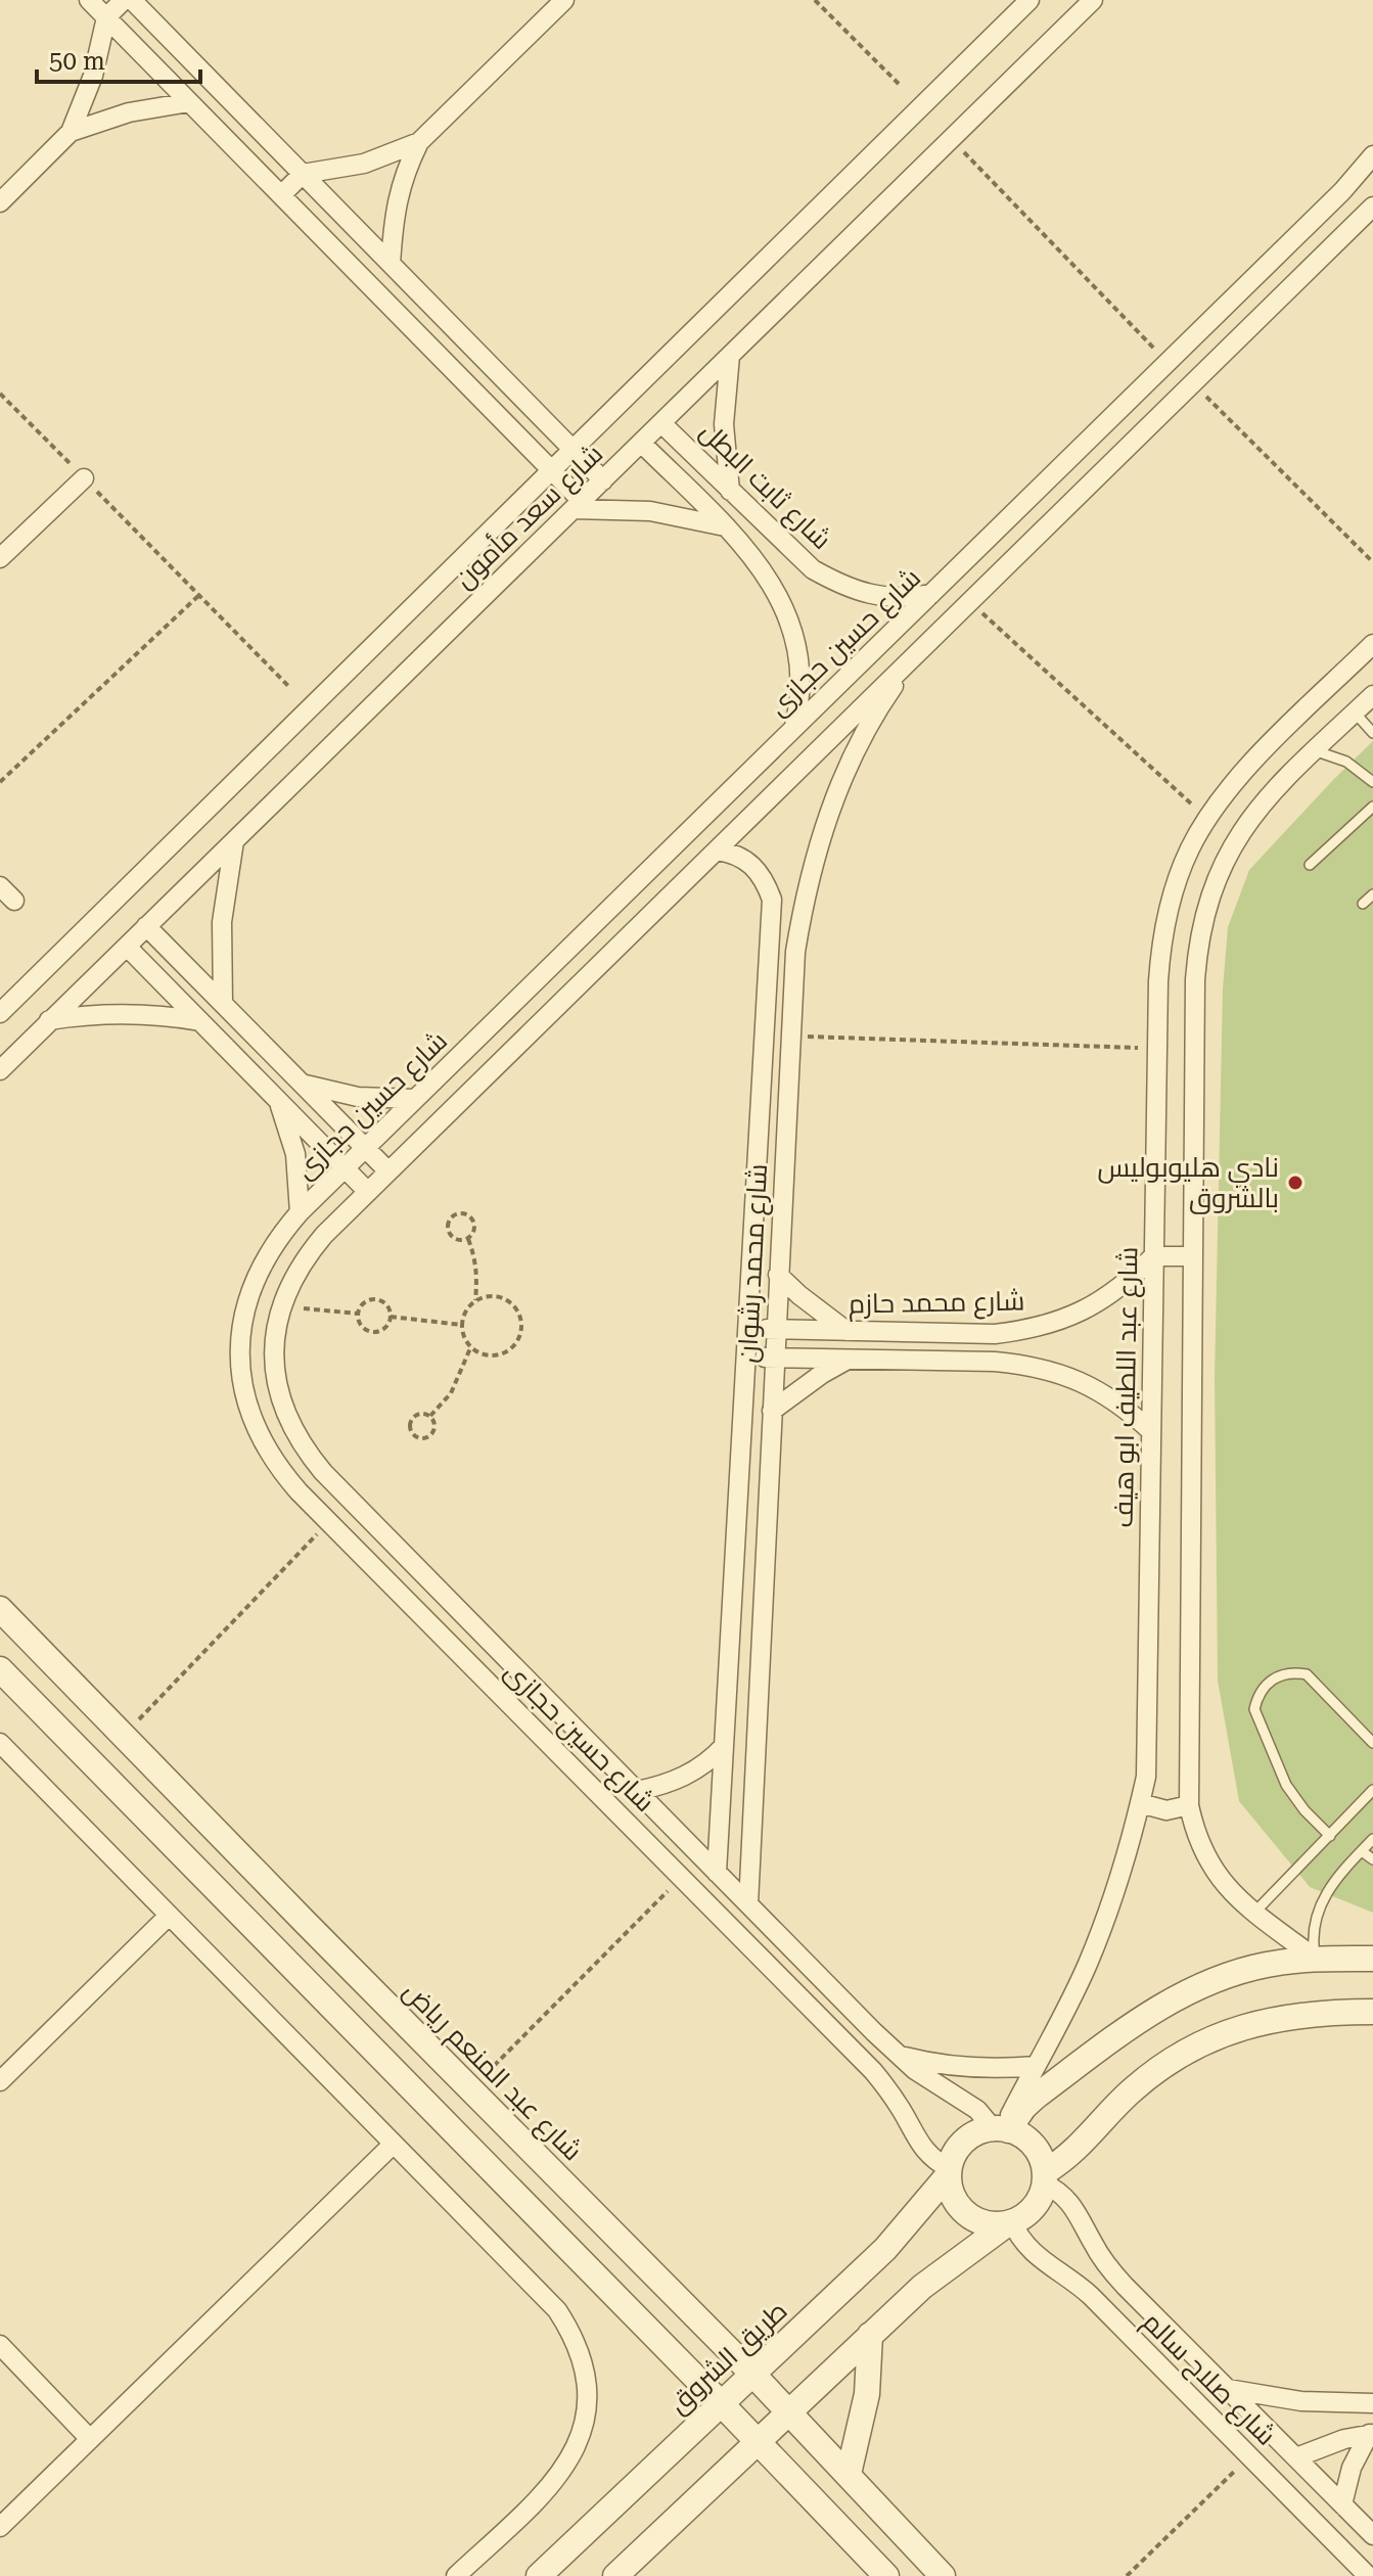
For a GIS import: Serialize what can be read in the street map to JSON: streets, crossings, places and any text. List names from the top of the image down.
{
  "streets": {
    "street": [
      "شارع ثابت البطل",
      "شارع سعد مأمون",
      "شارع حسين حجازى",
      "شارع محمد رشوان",
      "شارع محمد حازم",
      "شارع عبد اللطيف ابو هيف",
      "شارع عبد المنعم رياض",
      "طريق الشروق",
      "شارع صلاح سالم"
    ]
  },
  "crossings": [
    ["شارع ثابت البطل", "شارع سعد مأمون"],
    ["شارع ثابت البطل", "شارع حسين حجازى"],
    ["شارع حسين حجازى", "شارع محمد رشوان"],
    ["شارع حسين حجازى", "شارع عبد اللطيف ابو هيف"],
    ["شارع حسين حجازى", "طريق الشروق"],
    ["شارع حسين حجازى", "شارع صلاح سالم"],
    ["شارع محمد رشوان", "شارع محمد حازم"],
    ["شارع محمد حازم", "شارع عبد اللطيف ابو هيف"],
    ["شارع عبد اللطيف ابو هيف", "طريق الشروق"],
    ["شارع عبد اللطيف ابو هيف", "شارع صلاح سالم"],
    ["شارع عبد المنعم رياض", "طريق الشروق"],
    ["طريق الشروق", "شارع صلاح سالم"]
  ],
  "places": ["نادي هليوبوليس بالشروق"],
  "scale_bar": "50 m"
}
